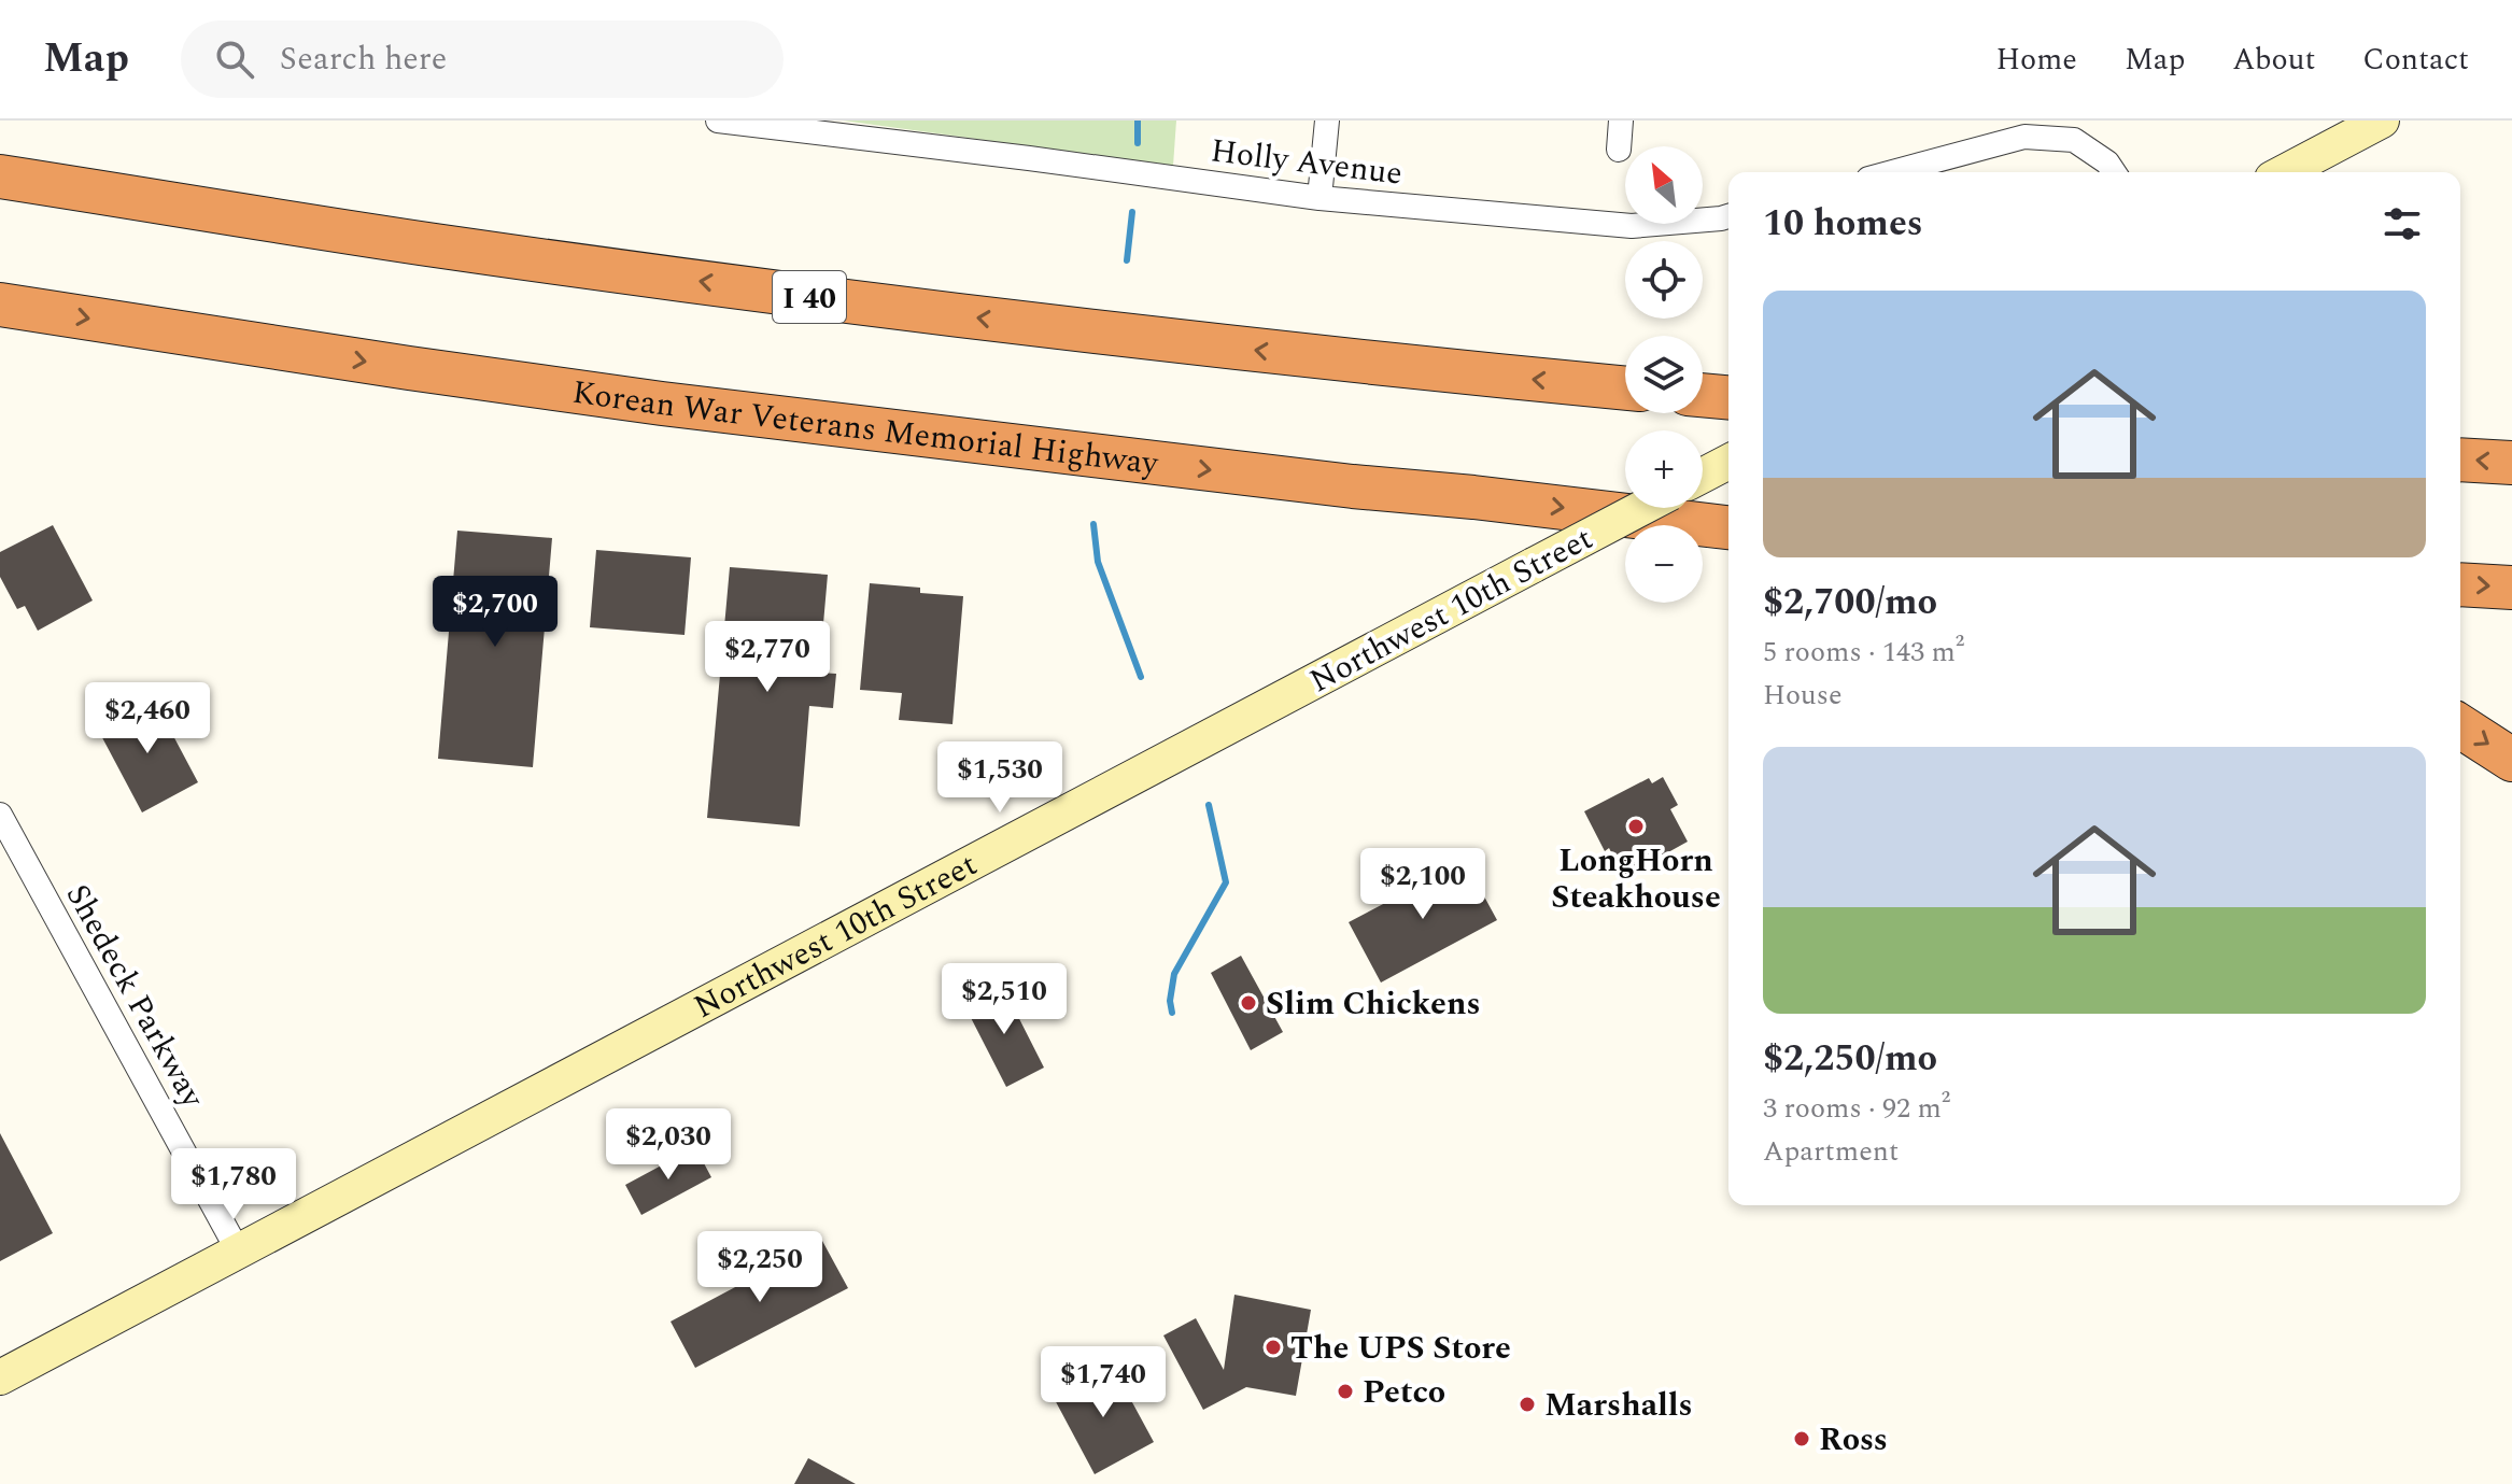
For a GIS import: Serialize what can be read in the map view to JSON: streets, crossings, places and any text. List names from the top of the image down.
{
  "streets": {
    "highway": ["I 40", "Korean War Veterans Memorial Highway"],
    "main road": ["Northwest 10th Street"],
    "street": ["Holly Avenue", "Shedeck Parkway"]
  },
  "crossings": [
    ["Northwest 10th Street", "Shedeck Parkway"]
  ],
  "places": [
    "LongHorn Steakhouse",
    "Slim Chickens",
    "The UPS Store",
    "Petco",
    "Marshalls",
    "Ross"
  ],
  "north": "top left",
  "page": {
    "header": "Map",
    "search": "Search here",
    "nav": [
      "Home",
      "Map",
      "About",
      "Contact"
    ],
    "map_buttons": ["+", "−"],
    "heading": "10 homes",
    "list": [
      {
        "name": "$2,700/mo",
        "note": "5 rooms · 143 m² · House"
      },
      {
        "name": "$2,250/mo",
        "note": "3 rooms · 92 m² · Apartment"
      }
    ],
    "price": [
      "$2,700",
      "$2,770",
      "$2,460",
      "$1,530",
      "$2,100",
      "$2,510",
      "$2,030",
      "$1,780",
      "$2,250",
      "$1,740"
    ]
  }
}
